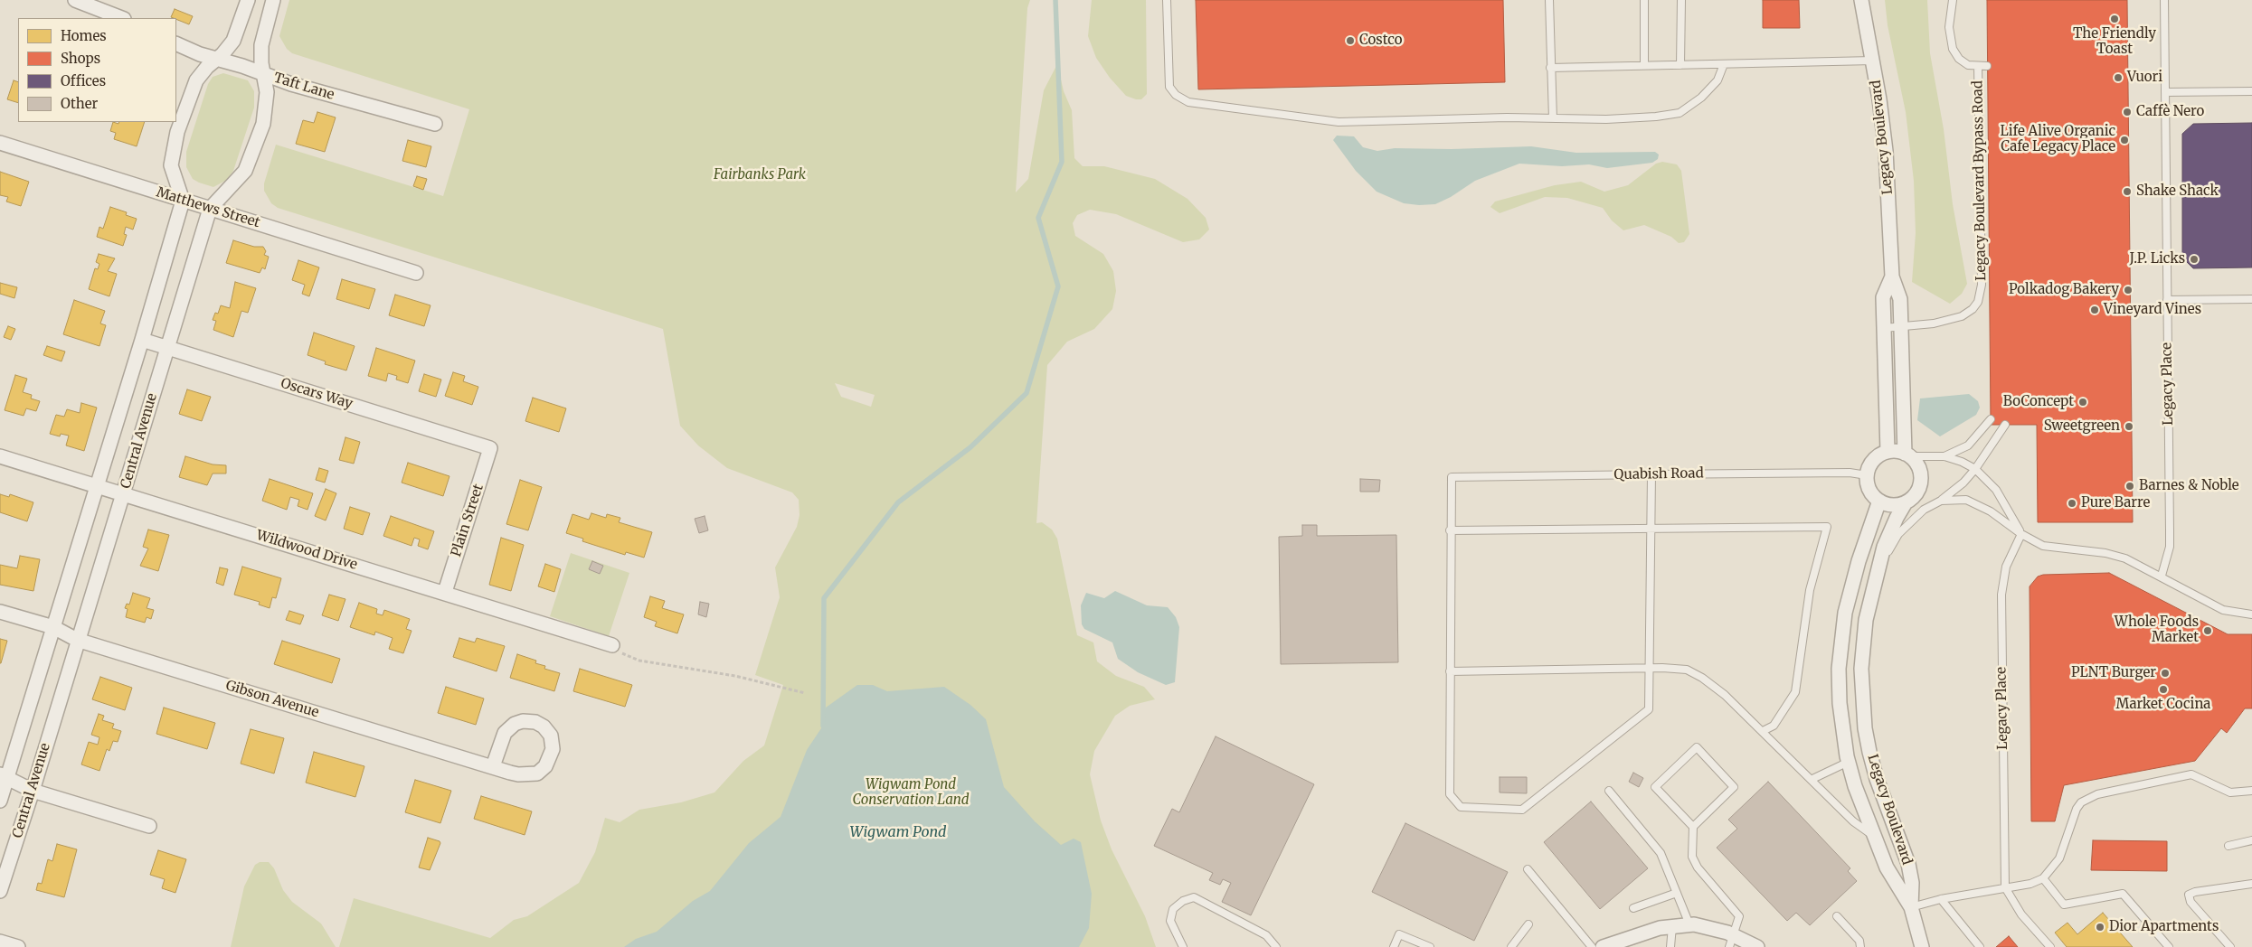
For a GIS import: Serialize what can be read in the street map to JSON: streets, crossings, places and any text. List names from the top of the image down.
{
  "streets": {
    "street": [
      "Taft Lane",
      "Legacy Boulevard",
      "Matthews Street",
      "Oscars Way",
      "Central Avenue",
      "Plain Street",
      "Wildwood Drive",
      "Gibson Avenue"
    ],
    "lane": ["Legacy Boulevard Bypass Road", "Legacy Place", "Quabish Road"]
  },
  "crossings": [
    ["Taft Lane", "Central Avenue"],
    ["Legacy Boulevard", "Legacy Boulevard Bypass Road"],
    ["Legacy Boulevard", "Quabish Road"],
    ["Matthews Street", "Central Avenue"],
    ["Oscars Way", "Central Avenue"],
    ["Oscars Way", "Plain Street"],
    ["Central Avenue", "Wildwood Drive"],
    ["Central Avenue", "Gibson Avenue"],
    ["Plain Street", "Wildwood Drive"]
  ],
  "water": ["Wigwam Pond"],
  "parks": ["Fairbanks Park", "Wigwam Pond Conservation Land"],
  "places": [
    "The Friendly Toast",
    "Costco",
    "Vuori",
    "Caffè Nero",
    "Life Alive Organic Cafe Legacy Place",
    "Shake Shack",
    "J.P. Licks",
    "Polkadog Bakery",
    "Vineyard Vines",
    "BoConcept",
    "Sweetgreen",
    "Barnes & Noble",
    "Pure Barre",
    "Whole Foods Market",
    "PLNT Burger",
    "Market Cocina",
    "Dior Apartments"
  ],
  "legend": [
    "Homes",
    "Shops",
    "Offices",
    "Other"
  ]
}
